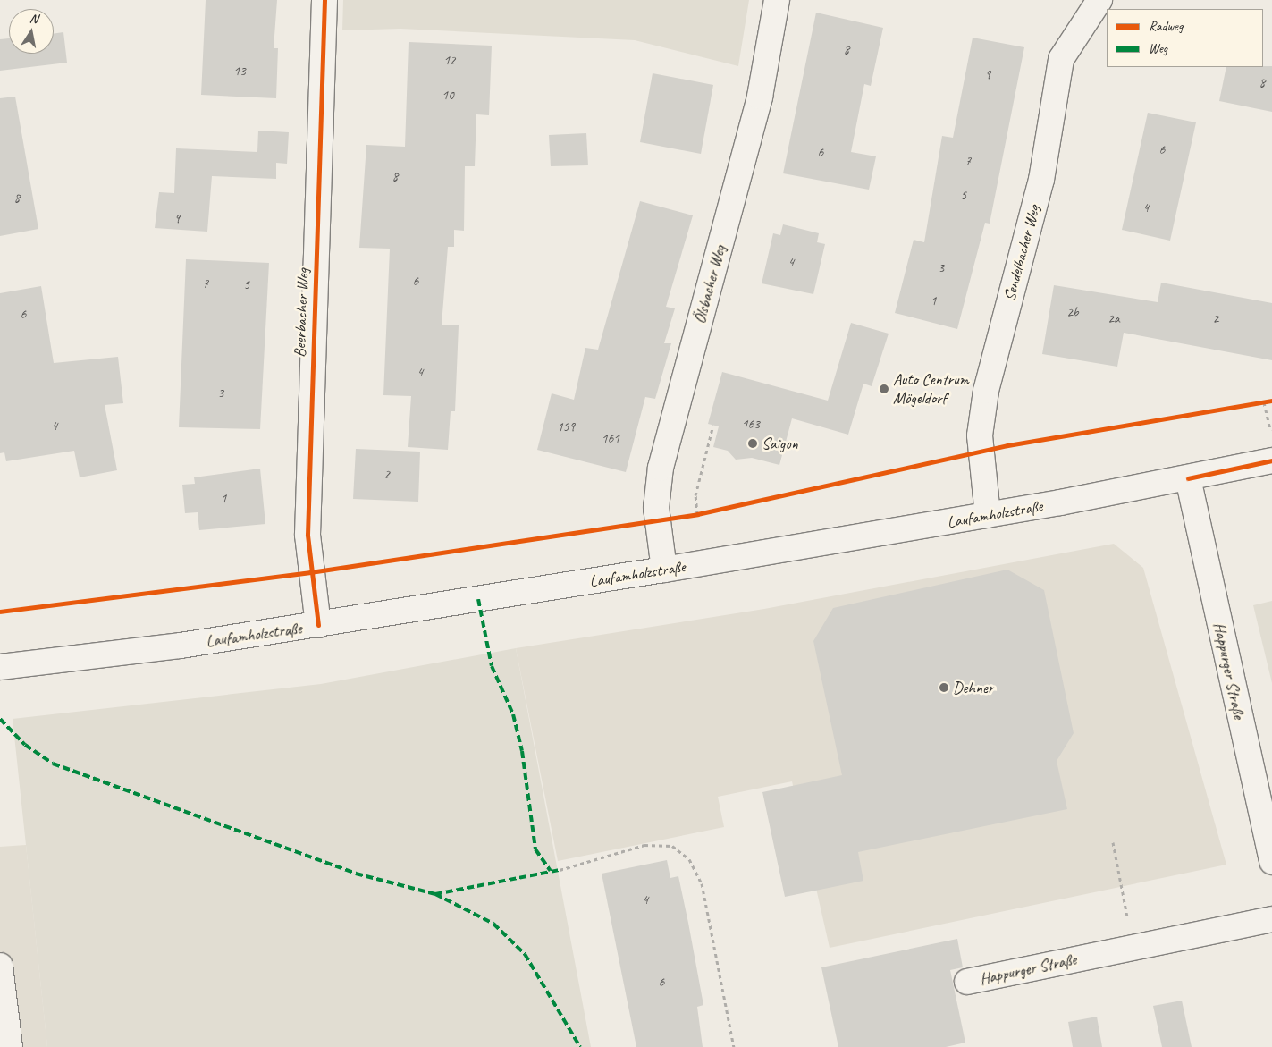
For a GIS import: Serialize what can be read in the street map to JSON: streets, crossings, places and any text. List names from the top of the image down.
{
  "streets": {
    "street": [
      "Sendelbacher Weg",
      "Ölsbacher Weg",
      "Beerbacher Weg",
      "Laufamholzstraße",
      "Happurger Straße"
    ]
  },
  "crossings": [
    ["Sendelbacher Weg", "Laufamholzstraße"],
    ["Ölsbacher Weg", "Laufamholzstraße"],
    ["Beerbacher Weg", "Laufamholzstraße"],
    ["Laufamholzstraße", "Happurger Straße"]
  ],
  "places": ["Auto Centrum Mögeldorf", "Saigon", "Dehner"],
  "house_numbers": [
    "8",
    "12",
    "13",
    "9",
    "8",
    "10",
    "6",
    "6",
    "7",
    "8",
    "5",
    "8",
    "4",
    "9",
    "4",
    "3",
    "6",
    "7",
    "5",
    "1",
    "2b",
    "6",
    "2a",
    "2",
    "4",
    "3",
    "163",
    "4",
    "159",
    "161",
    "2",
    "1",
    "4",
    "6"
  ],
  "legend": ["Radweg", "Weg"],
  "north": "top"
}
